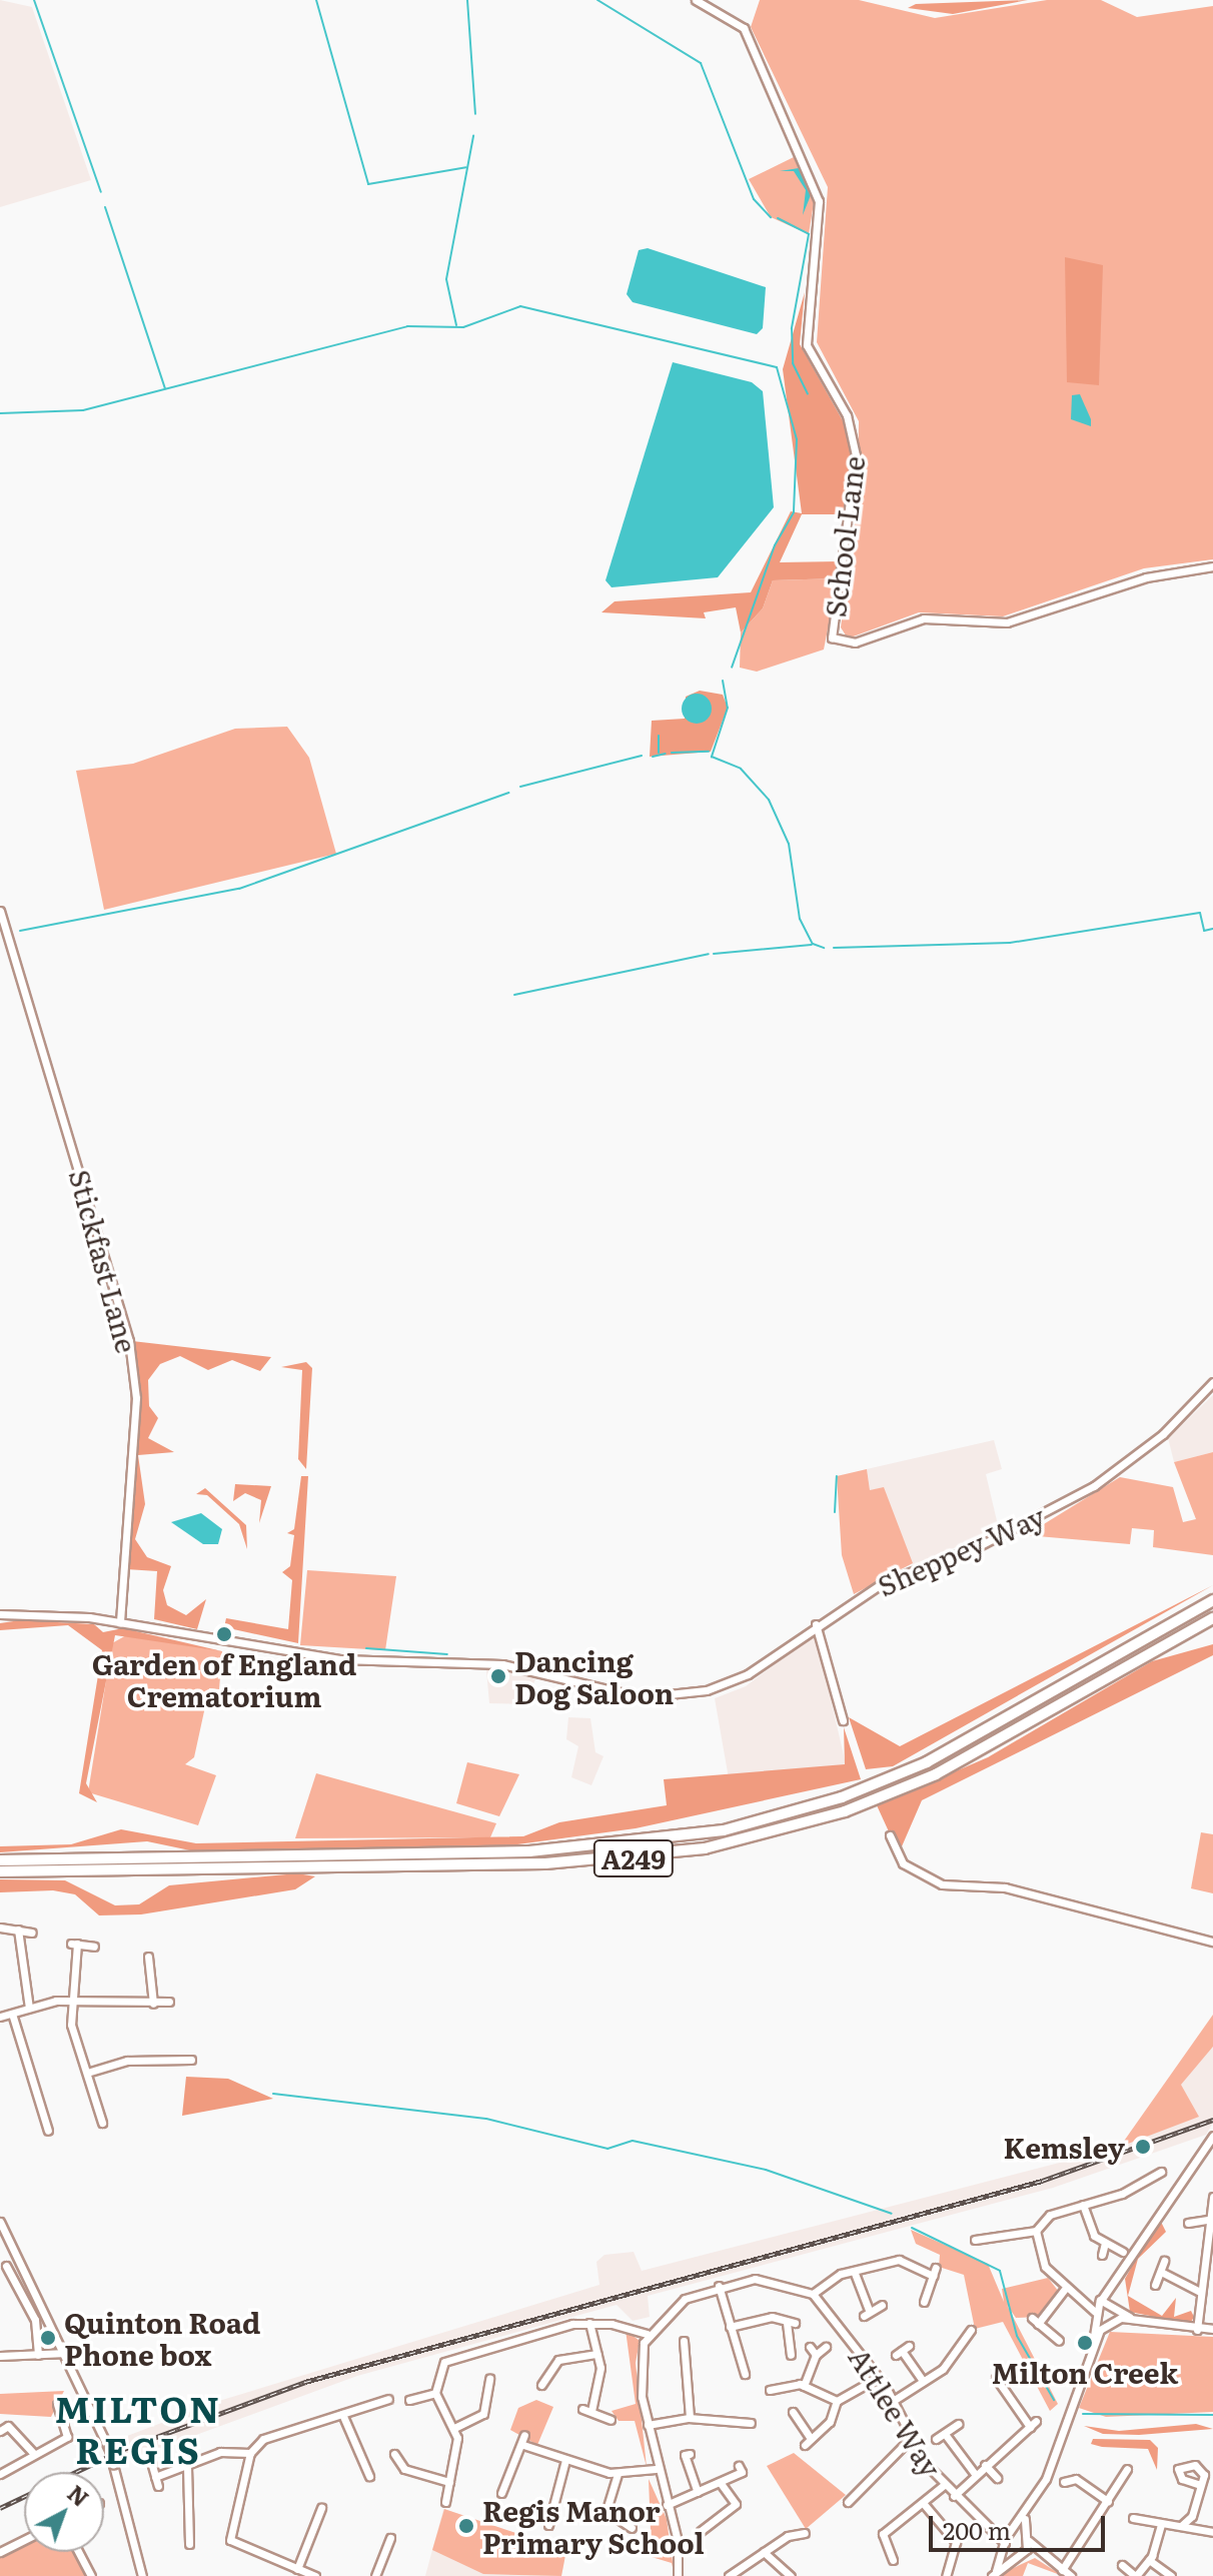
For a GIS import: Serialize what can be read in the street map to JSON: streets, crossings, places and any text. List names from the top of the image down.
{
  "streets": {
    "highway": ["A249"],
    "street": [
      "School Lane",
      "Stickfast Lane",
      "Sheppey Way",
      "Attlee Way"
    ]
  },
  "crossings": [
    ["Stickfast Lane", "Sheppey Way"]
  ],
  "districts": ["MILTON REGIS"],
  "places": [
    "Garden of England Crematorium",
    "Dancing Dog Saloon",
    "Kemsley",
    "Quinton Road Phone box",
    "Milton Creek",
    "Regis Manor Primary School"
  ],
  "scale_bar": "200 m",
  "north": "top right"
}
